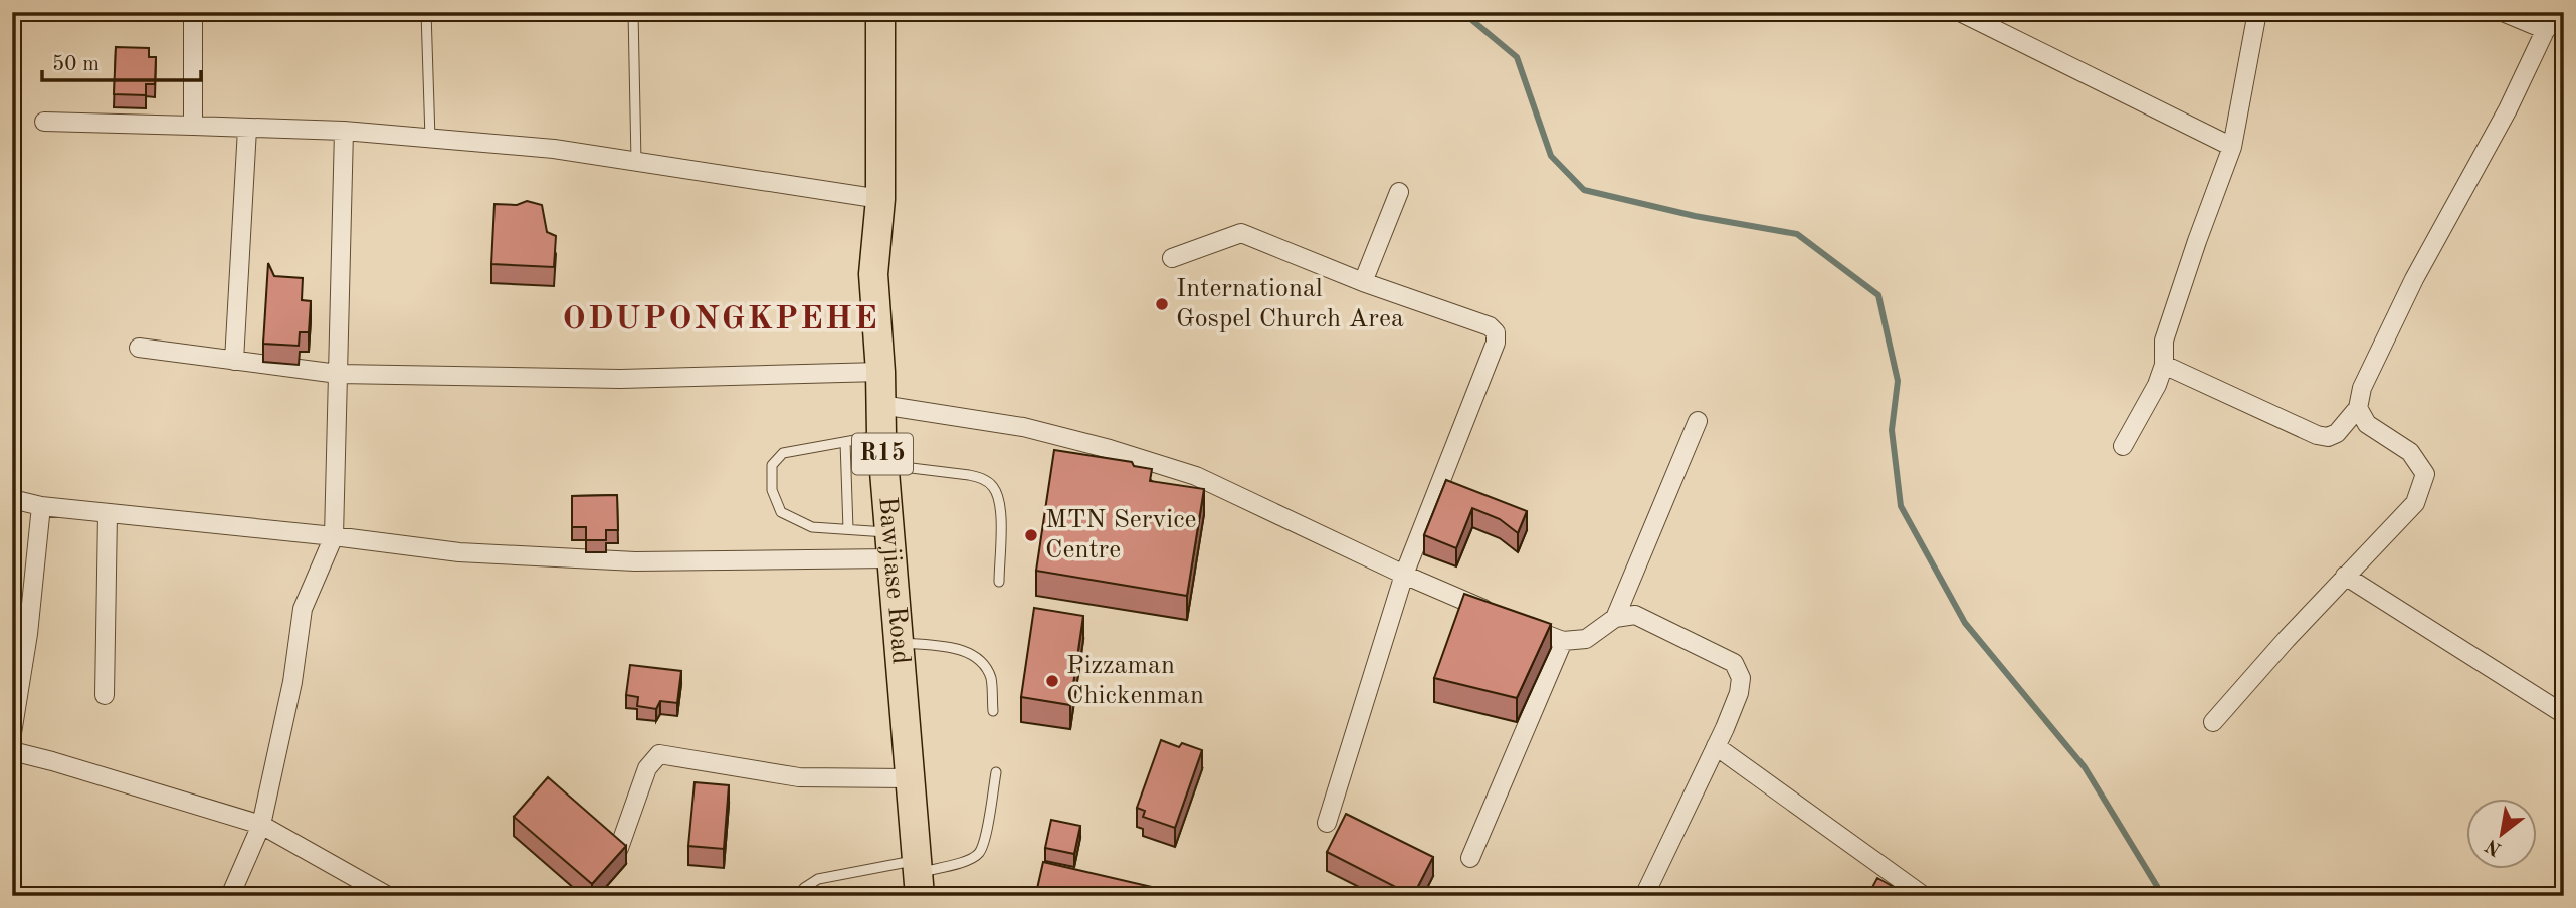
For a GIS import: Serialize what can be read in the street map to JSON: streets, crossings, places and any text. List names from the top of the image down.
{
  "streets": {
    "main road": ["R15", "Bawjiase Road"]
  },
  "districts": ["ODUPONGKPEHE"],
  "places": ["International Gospel Church Area", "MTN Service Centre", "Pizzaman Chickenman"],
  "scale_bar": "50 m",
  "north": "bottom left"
}
